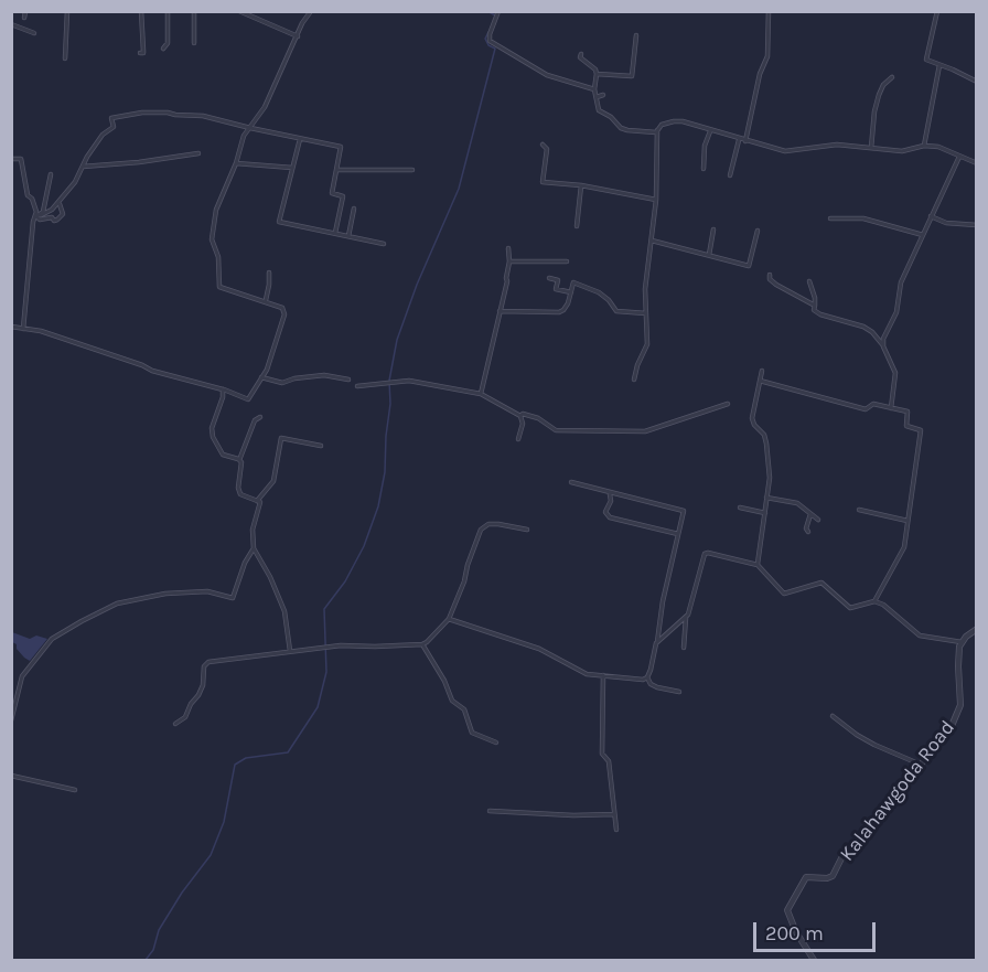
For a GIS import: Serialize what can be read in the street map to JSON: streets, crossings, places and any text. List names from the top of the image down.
{
  "streets": {
    "street": ["Kalahawgoda Road"]
  },
  "scale_bar": "200 m"
}
